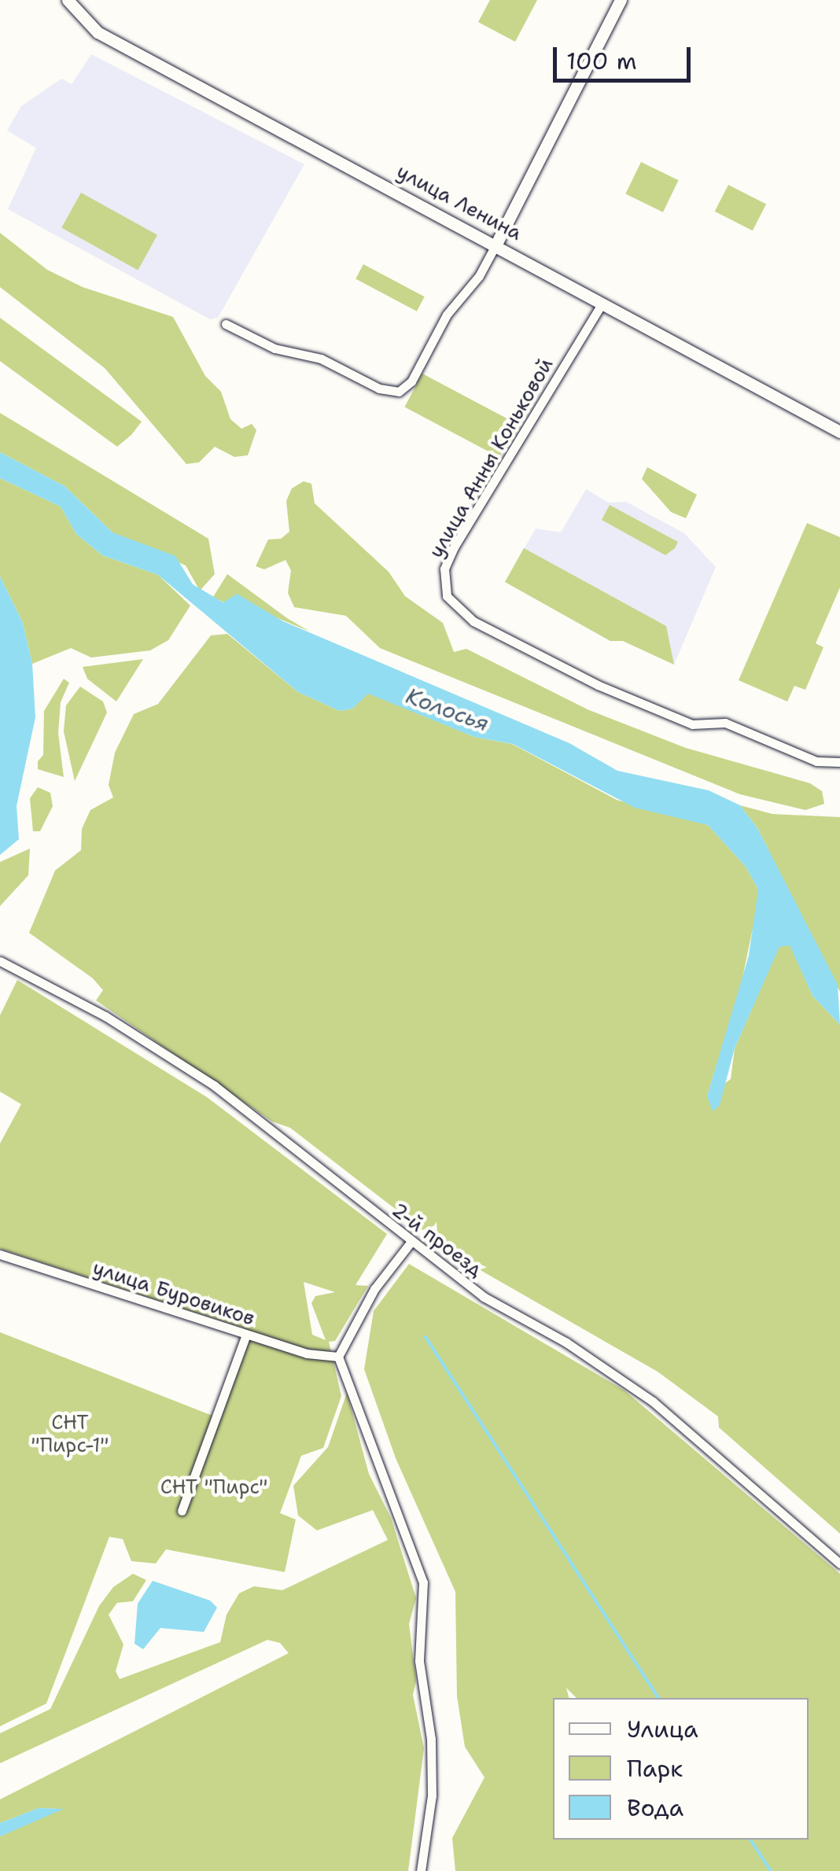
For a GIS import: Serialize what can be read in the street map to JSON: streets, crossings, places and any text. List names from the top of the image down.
{
  "streets": {
    "main road": ["улица Ленина"],
    "street": ["улица Анны Коньковой", "2-й проезд", "улица Буровиков"]
  },
  "crossings": [
    ["улица Ленина", "улица Анны Коньковой"]
  ],
  "water": ["Колосья"],
  "parks": ["СНТ \"Пирс-1\"", "СНТ \"Пирс\""],
  "legend": ["Улица", "Парк", "Вода"],
  "scale_bar": "100 m"
}
